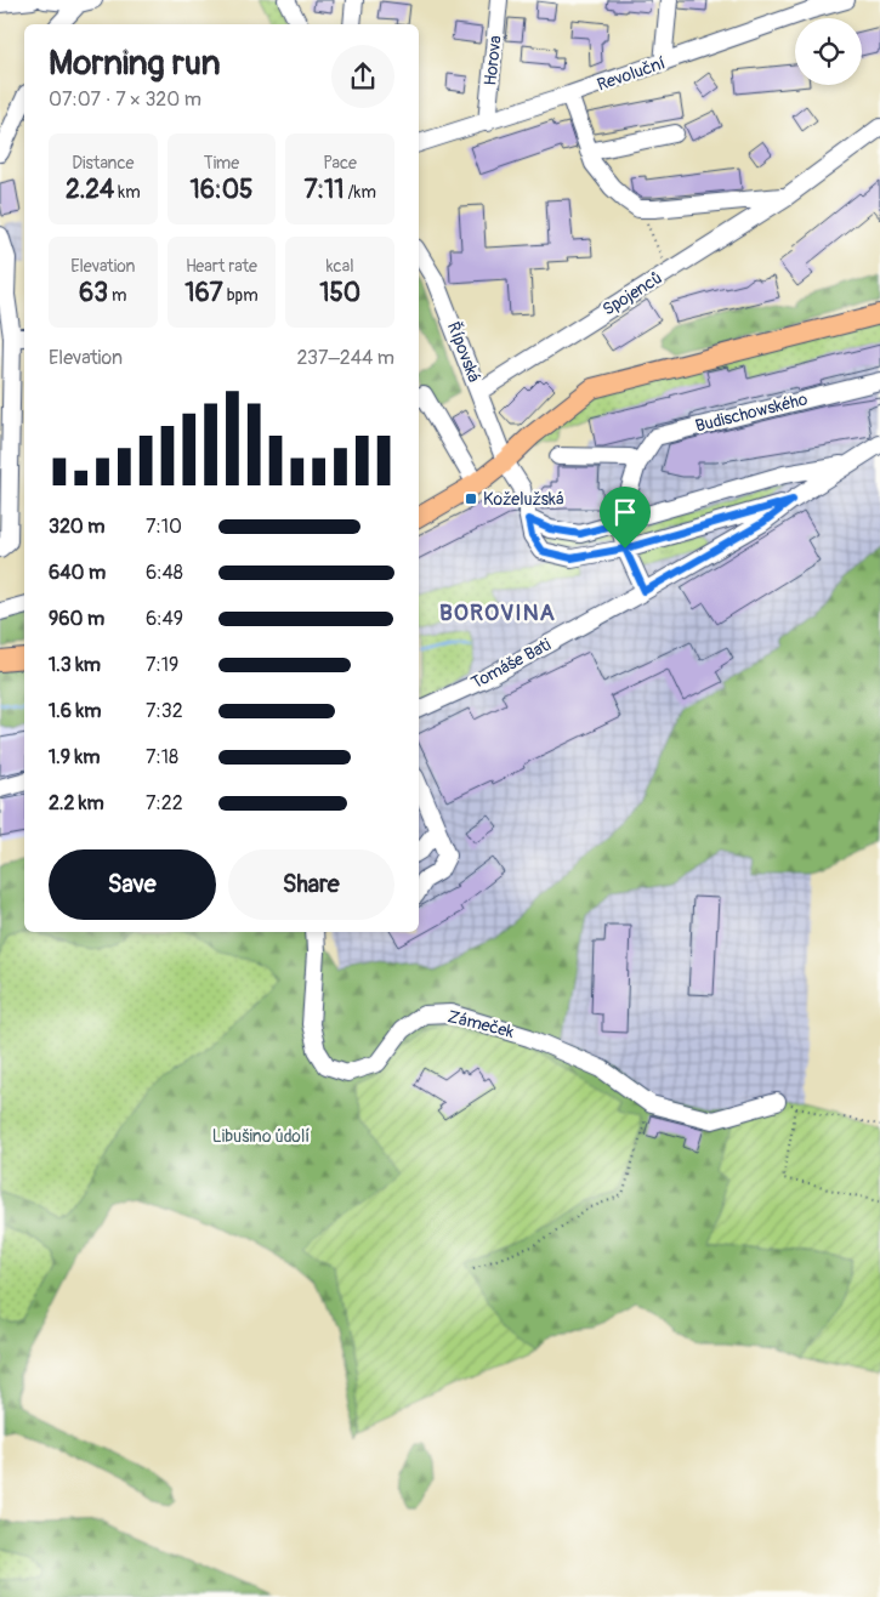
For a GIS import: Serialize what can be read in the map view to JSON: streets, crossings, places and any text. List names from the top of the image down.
{
  "streets": {
    "street": [
      "Horova",
      "Revoluční",
      "Spojenců",
      "Řípovská",
      "Budischowského",
      "Tomáše Bati",
      "Zámeček"
    ]
  },
  "crossings": [
    ["Horova", "Revoluční"],
    ["Spojenců", "Řípovská"],
    ["Řípovská", "Tomáše Bati"]
  ],
  "districts": ["BOROVINA"],
  "parks": ["Libušino údolí"],
  "places": {
    "transit": ["Koželužská"]
  },
  "page": {
    "heading": ["Morning run", "07:07 · 7 × 320 m"],
    "stats": [
      ["Distance", "2.24 km"],
      ["Time", "16:05"],
      ["Pace", "7:11 /km"],
      ["Elevation", "63 m"],
      ["Heart rate", "167 bpm"],
      ["kcal", "150"]
    ],
    "chart": ["Elevation", "237–244 m"],
    "list": [
      {
        "name": "320 m",
        "note": "7:10"
      },
      {
        "name": "640 m",
        "note": "6:48"
      },
      {
        "name": "960 m",
        "note": "6:49"
      },
      {
        "name": "1.3 km",
        "note": "7:19"
      },
      {
        "name": "1.6 km",
        "note": "7:32"
      },
      {
        "name": "1.9 km",
        "note": "7:18"
      },
      {
        "name": "2.2 km",
        "note": "7:22"
      }
    ],
    "buttons": ["Save", "Share"]
  }
}
